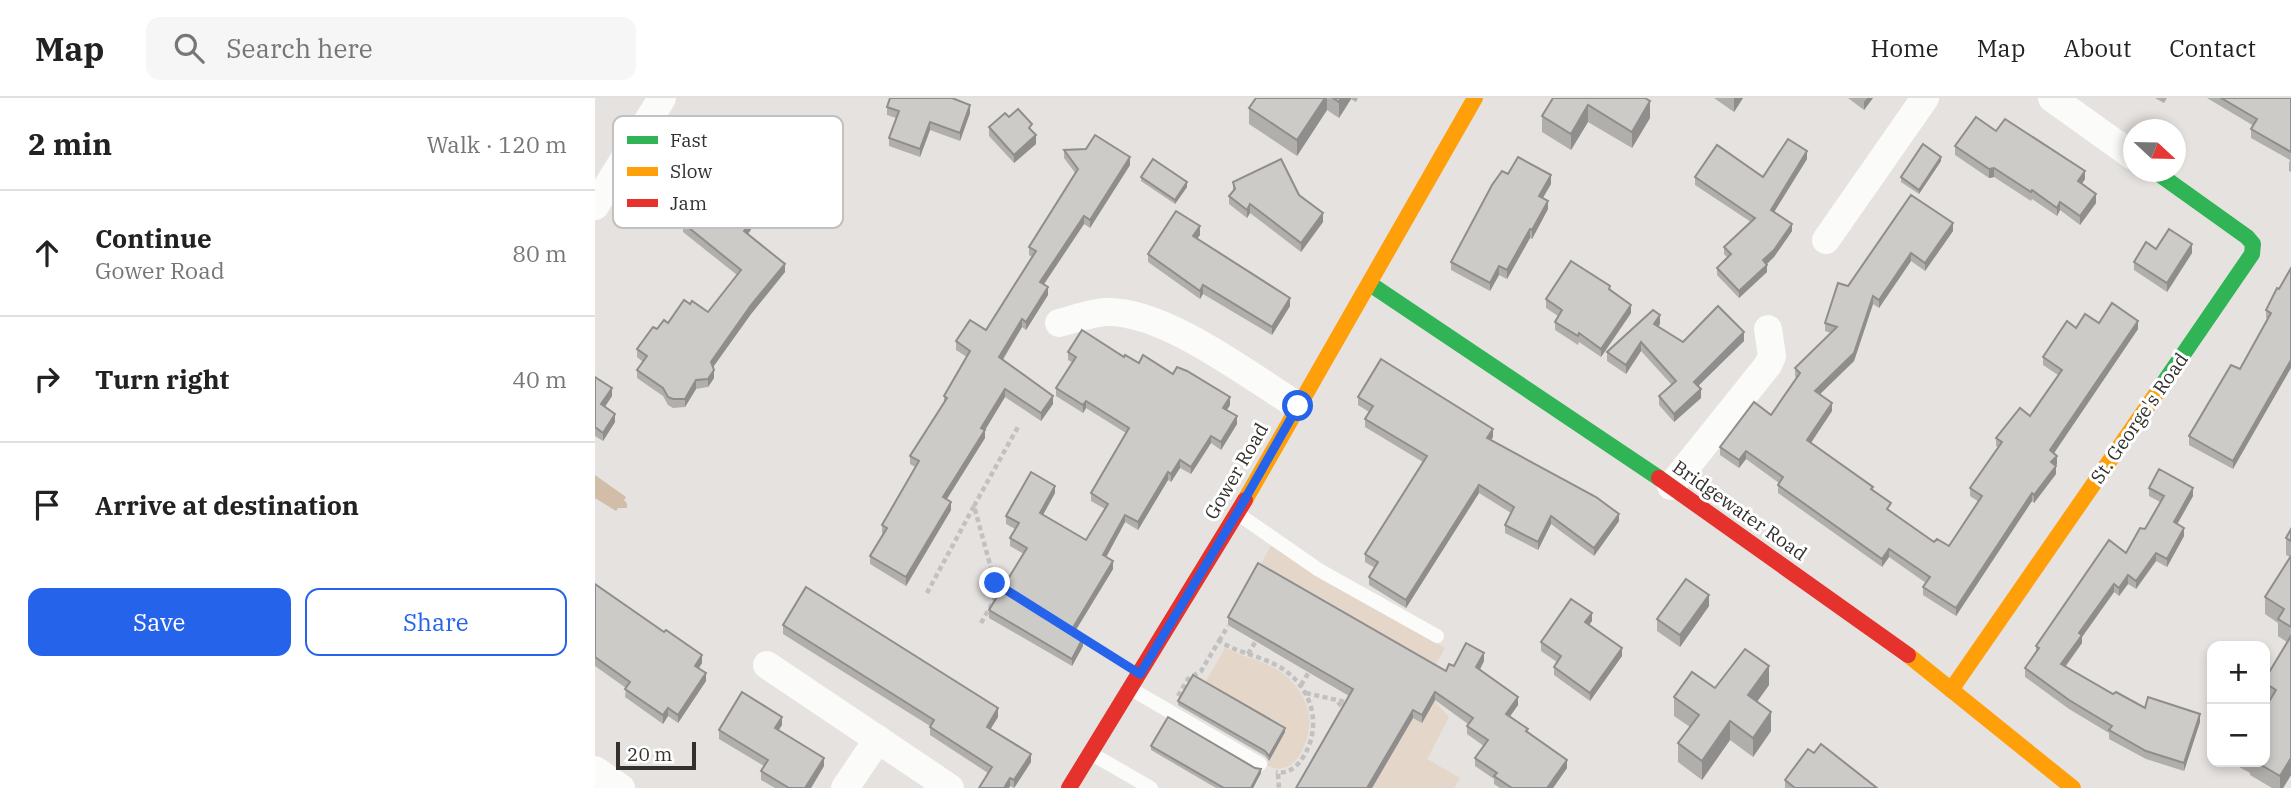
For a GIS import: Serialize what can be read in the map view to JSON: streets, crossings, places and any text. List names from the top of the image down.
{
  "streets": {
    "street": ["St. George's Road", "Gower Road", "Bridgewater Road"]
  },
  "crossings": [
    ["St. George's Road", "Bridgewater Road"],
    ["Gower Road", "Bridgewater Road"]
  ],
  "legend": ["Fast", "Slow", "Jam"],
  "scale_bar": "20 m",
  "north": "right",
  "page": {
    "header": "Map",
    "search": "Search here",
    "nav": [
      "Home",
      "Map",
      "About",
      "Contact"
    ],
    "heading": ["2 min", "Walk · 120 m"],
    "list": [
      ["Continue", "Gower Road", "80 m"],
      ["Turn right", "40 m"],
      "Arrive at destination"
    ],
    "buttons": ["Save", "Share"],
    "map_buttons": ["+", "−"],
    "scale": "20 m"
  }
}
